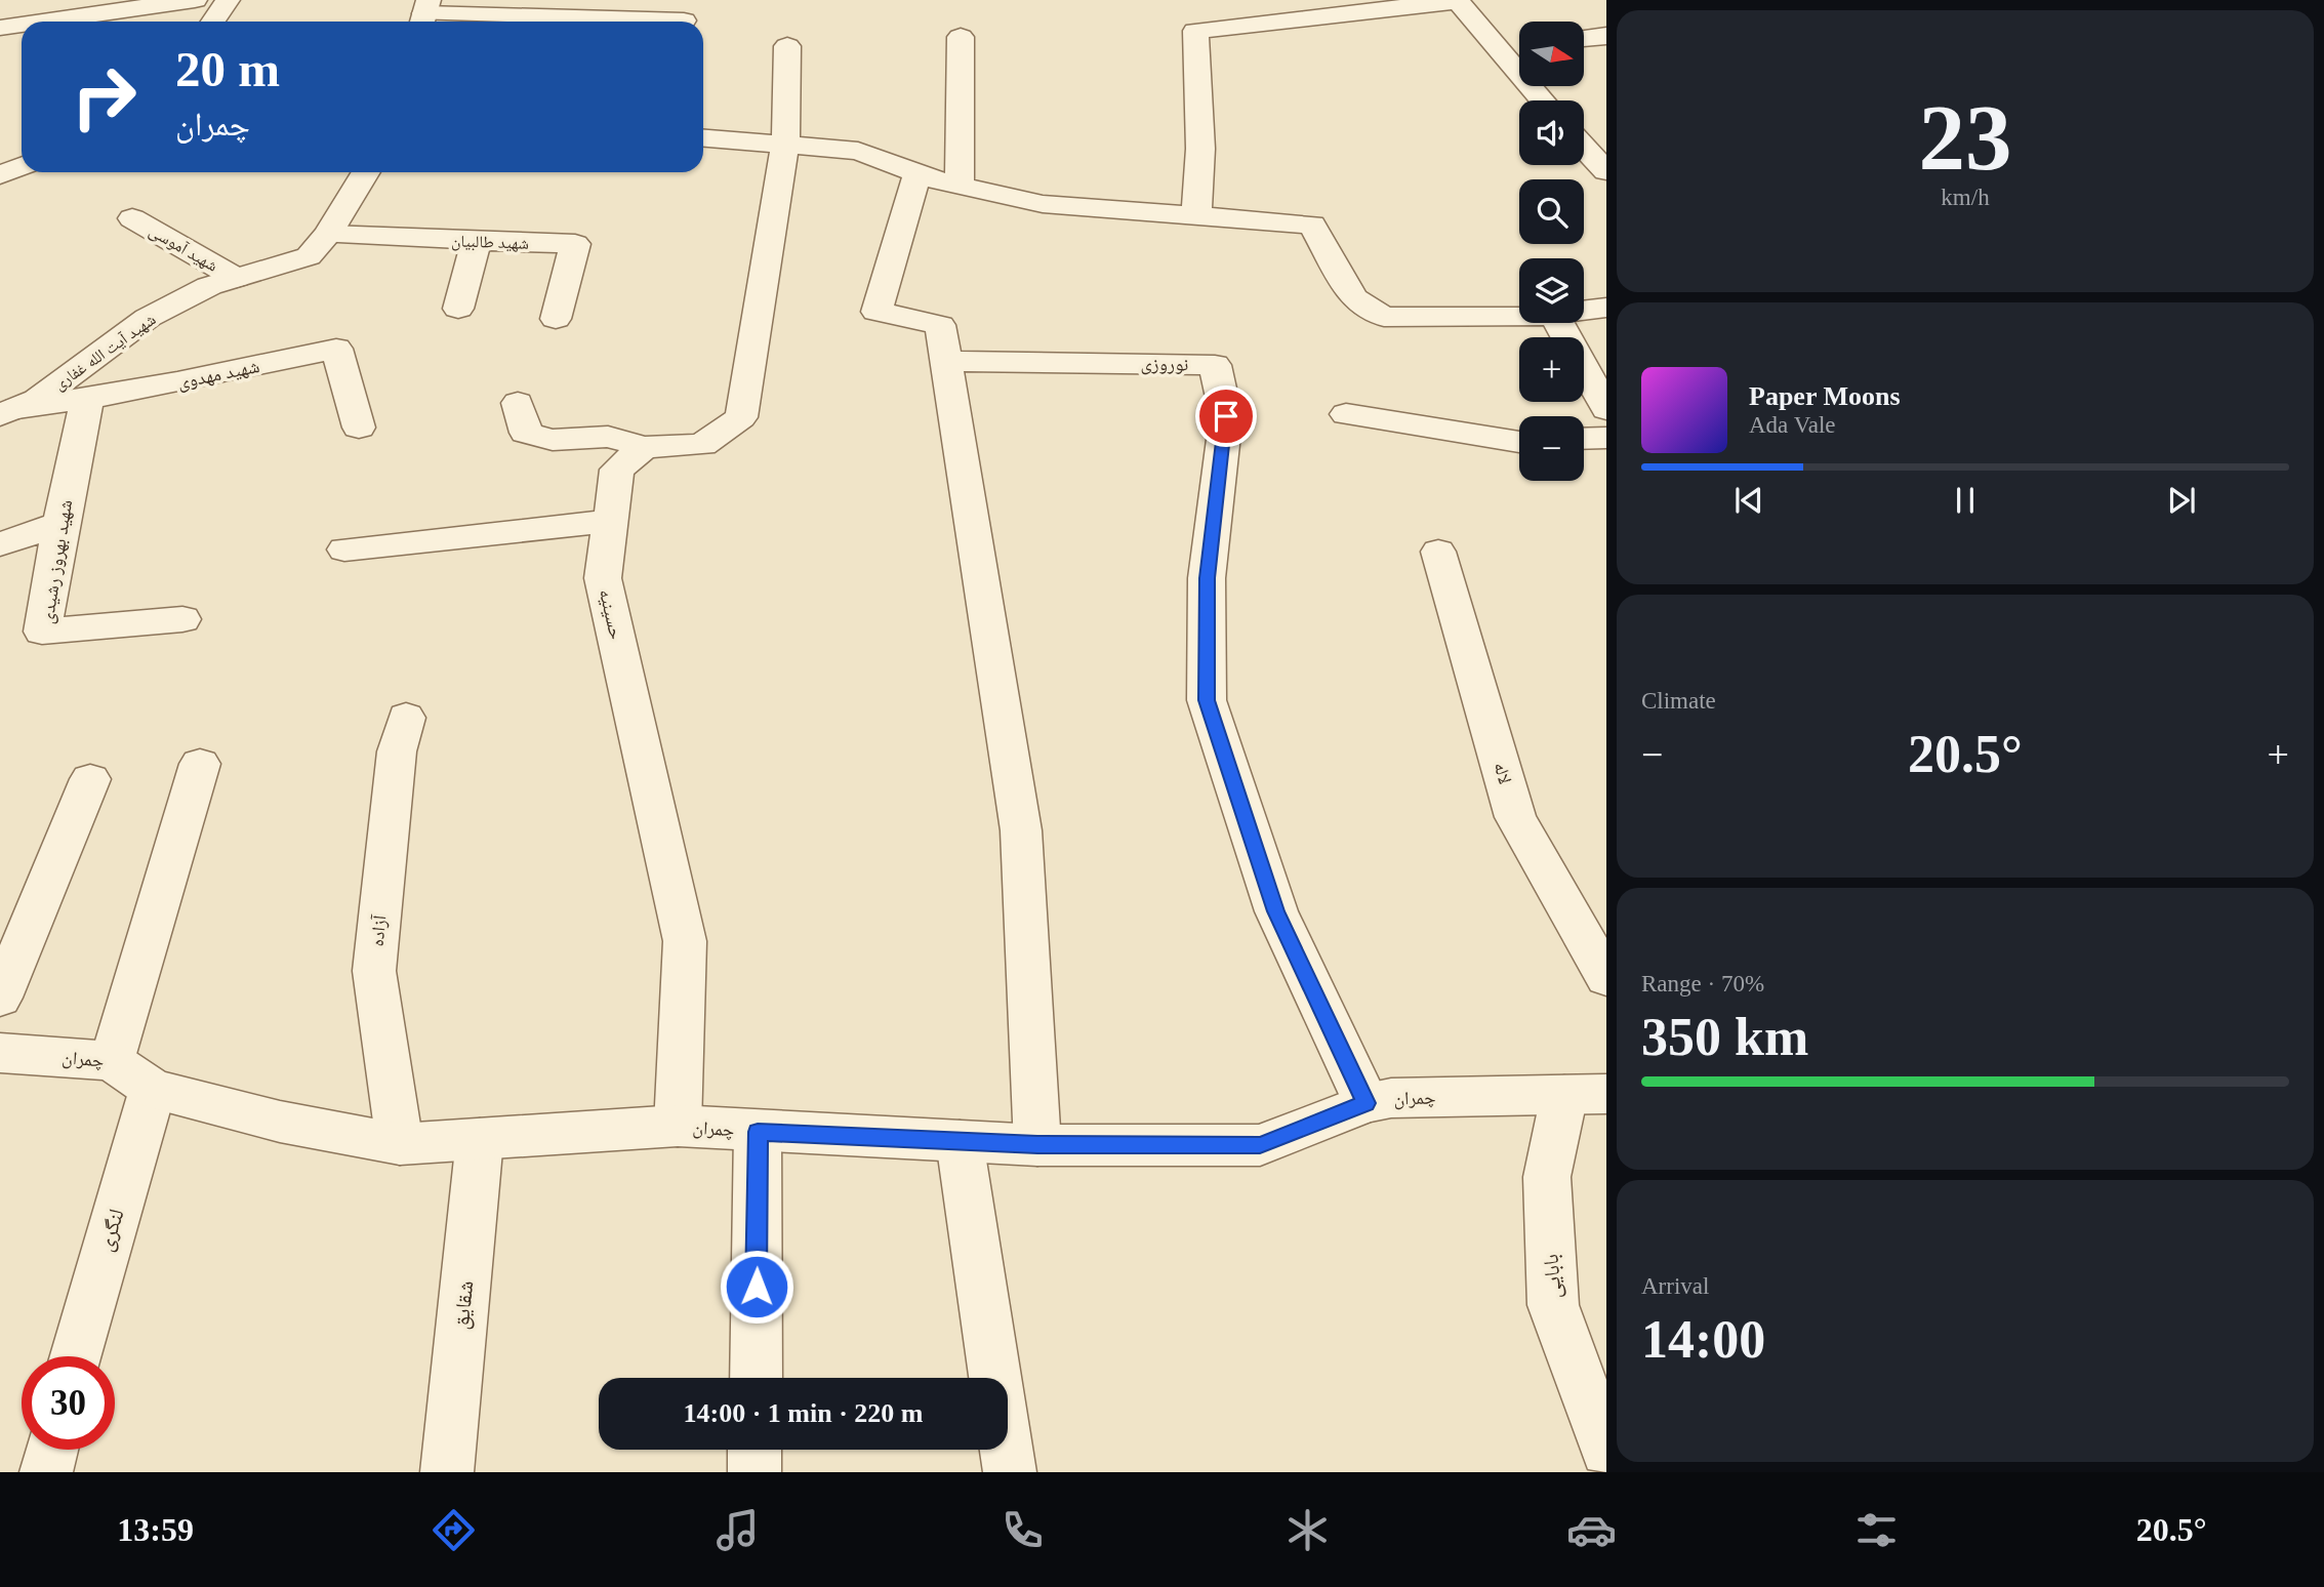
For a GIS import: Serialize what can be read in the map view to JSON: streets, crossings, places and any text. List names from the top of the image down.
{
  "streets": {
    "street": [
      "شهید طالبیان",
      "شهید آموسی",
      "شهید آیت الله غفاری",
      "نوروزی",
      "شهید مهدوی",
      "شهید بهروز رشیدی",
      "حسینیه",
      "لاله",
      "آزاده",
      "چمران",
      "لنگری",
      "بابایی",
      "شقایق"
    ]
  },
  "crossings": [
    ["شهید طالبیان", "شهید آیت الله غفاری"],
    ["شهید آموسی", "شهید آیت الله غفاری"],
    ["شهید آیت الله غفاری", "شهید مهدوی"],
    ["نوروزی", "چمران"],
    ["شهید مهدوی", "شهید بهروز رشیدی"],
    ["حسینیه", "چمران"],
    ["آزاده", "چمران"],
    ["چمران", "لنگری"],
    ["چمران", "بابایی"],
    ["چمران", "شقایق"]
  ],
  "north": "right",
  "page": {
    "tile": [
      ["23", "km/h"],
      "Climate",
      ["Range · 70%", "350 km"],
      ["Arrival", "14:00"]
    ],
    "map_buttons": ["+", "−"],
    "turn": ["20 m", "چمران"],
    "song": ["Paper Moons", "Ada Vale"],
    "heat": ["−", "20.5°", "+"],
    "limit": "30",
    "trip": "14:00 · 1 min · 220 m",
    "tabs": ["13:59", "20.5°"]
  }
}
